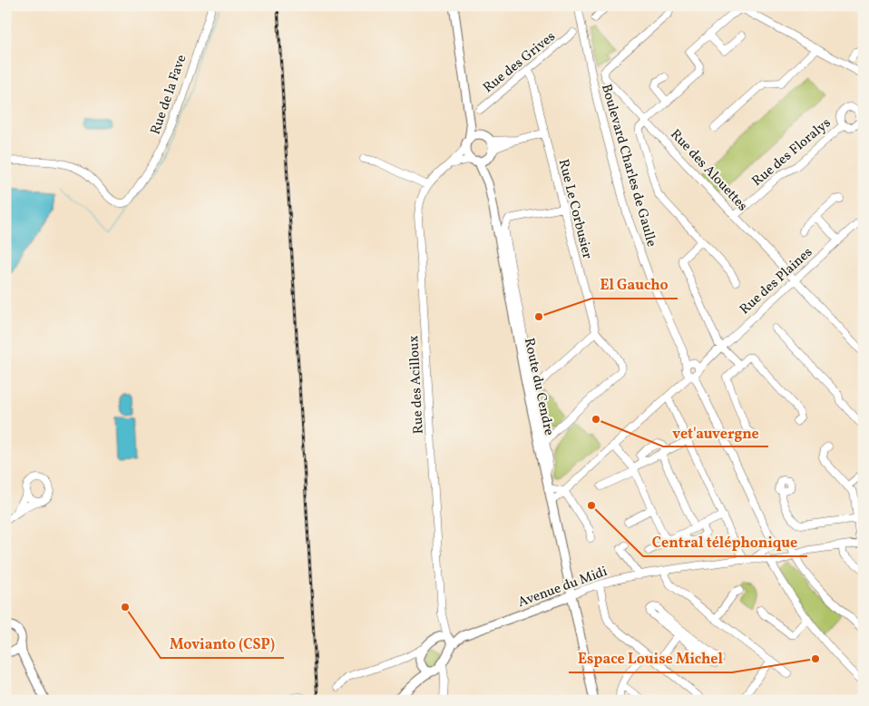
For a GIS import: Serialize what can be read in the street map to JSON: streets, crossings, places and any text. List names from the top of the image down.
{
  "streets": {
    "main road": ["Route du Cendre", "Avenue du Midi"],
    "street": [
      "Rue des Grives",
      "Rue de la Fave",
      "Rue des Floralys",
      "Boulevard Charles de Gaulle",
      "Rue des Alouettes",
      "Rue Le Corbusier",
      "Rue des Plaines",
      "Rue des Acilloux"
    ]
  },
  "crossings": [
    ["Rue des Grives", "Rue Le Corbusier"],
    ["Rue des Floralys", "Rue des Alouettes"],
    ["Boulevard Charles de Gaulle", "Rue des Plaines"],
    ["Boulevard Charles de Gaulle", "Avenue du Midi"],
    ["Rue des Alouettes", "Rue des Plaines"],
    ["Rue des Plaines", "Route du Cendre"],
    ["Rue des Acilloux", "Route du Cendre"],
    ["Rue des Acilloux", "Avenue du Midi"],
    ["Route du Cendre", "Avenue du Midi"]
  ],
  "places": [
    "El Gaucho",
    "vet'auvergne",
    "Central téléphonique",
    "Movianto (CSP)",
    "Espace Louise Michel"
  ]
}
